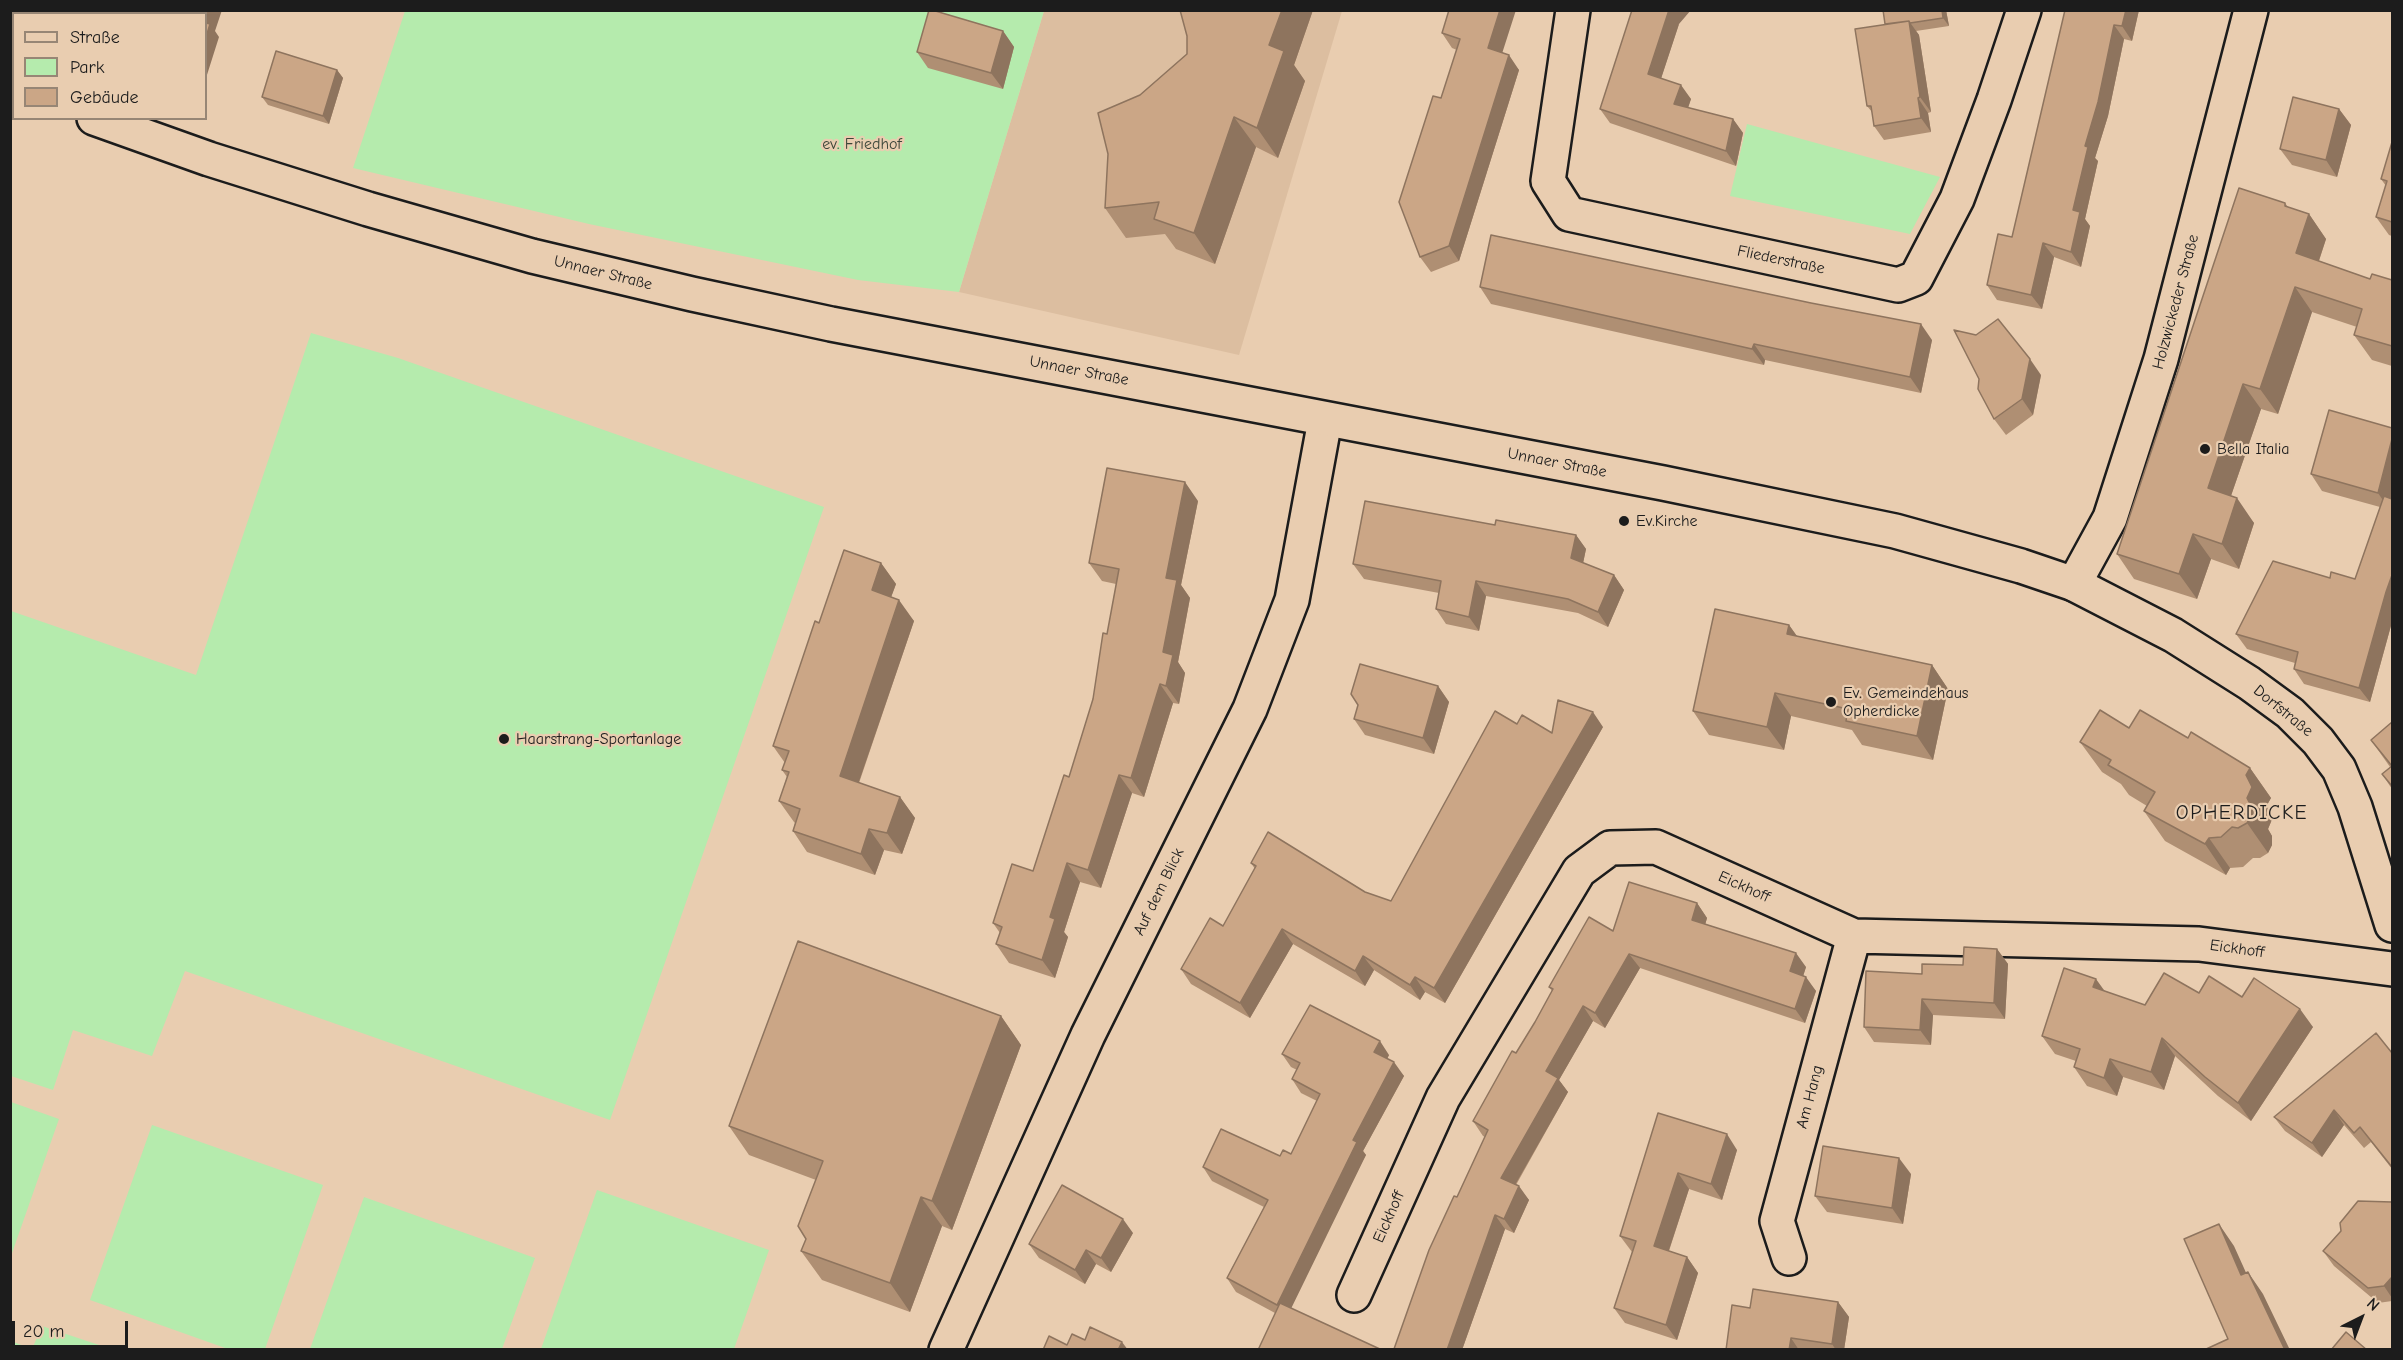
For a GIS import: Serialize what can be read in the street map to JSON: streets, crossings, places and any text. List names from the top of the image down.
{
  "streets": {
    "street": [
      "Fliederstraße",
      "Unnaer Straße",
      "Holzwickeder Straße",
      "Dorfstraße",
      "Eickhoff",
      "Auf dem Blick",
      "Am Hang"
    ]
  },
  "crossings": [
    ["Unnaer Straße", "Holzwickeder Straße"],
    ["Unnaer Straße", "Dorfstraße"],
    ["Unnaer Straße", "Auf dem Blick"],
    ["Holzwickeder Straße", "Dorfstraße"],
    ["Eickhoff", "Am Hang"]
  ],
  "districts": ["OPHERDICKE"],
  "parks": ["ev. Friedhof"],
  "places": [
    "Bella Italia",
    "Ev.Kirche",
    "Ev. Gemeindehaus Opherdicke",
    "Haarstrang-Sportanlage"
  ],
  "legend": ["Straße", "Park", "Gebäude"],
  "scale_bar": "20 m",
  "north": "top right"
}
